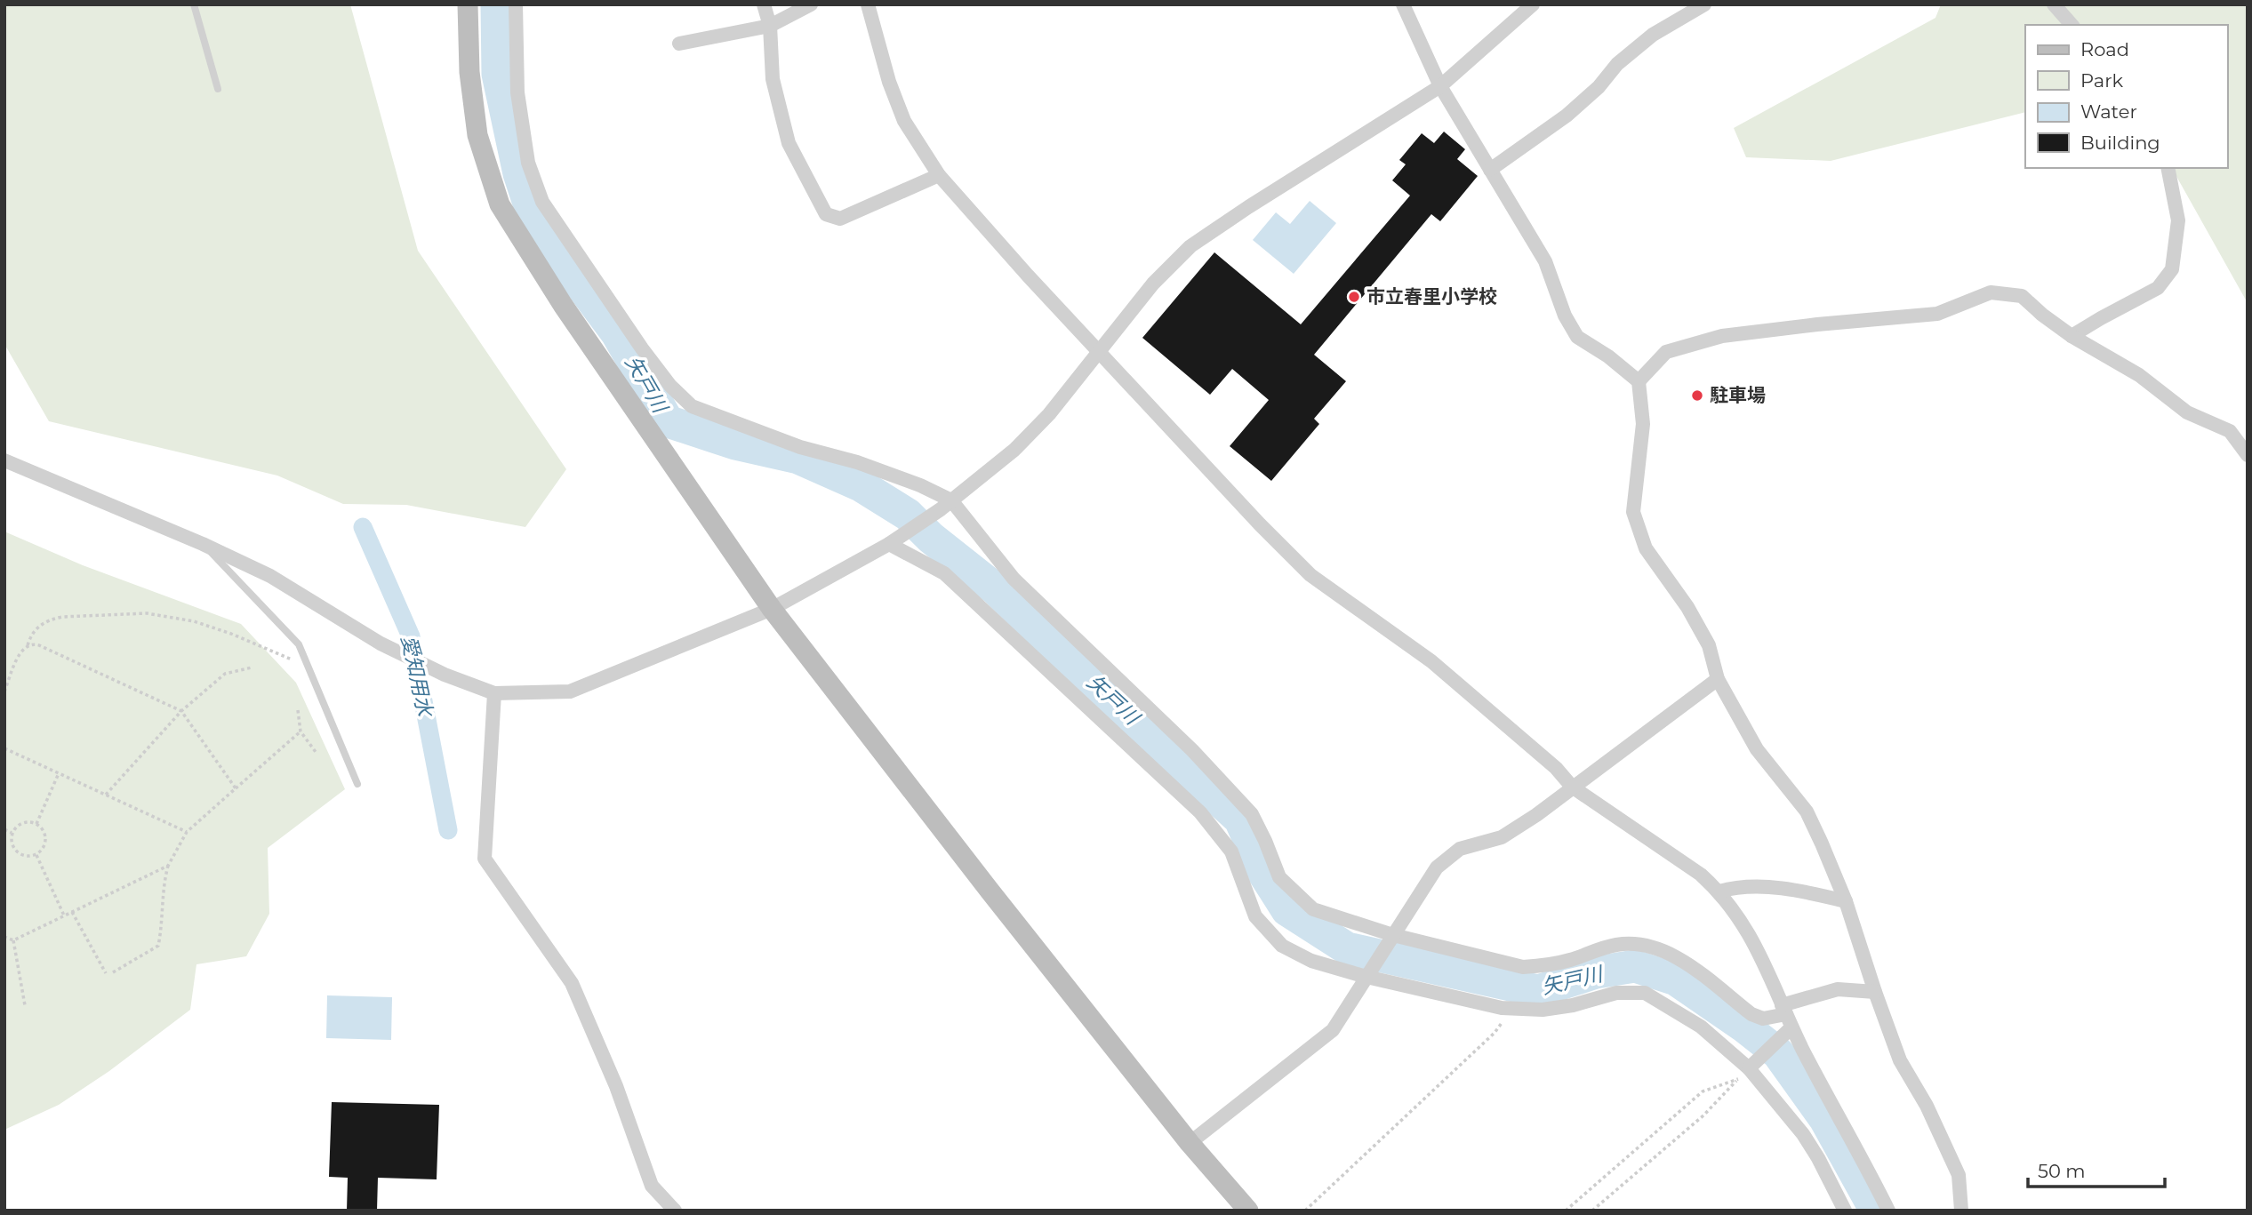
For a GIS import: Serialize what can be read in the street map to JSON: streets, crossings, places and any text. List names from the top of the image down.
{
  "water": ["矢戸川", "愛知用水"],
  "places": ["市立春里小学校", "駐車場"],
  "legend": [
    "Road",
    "Park",
    "Water",
    "Building"
  ],
  "scale_bar": "50 m"
}
